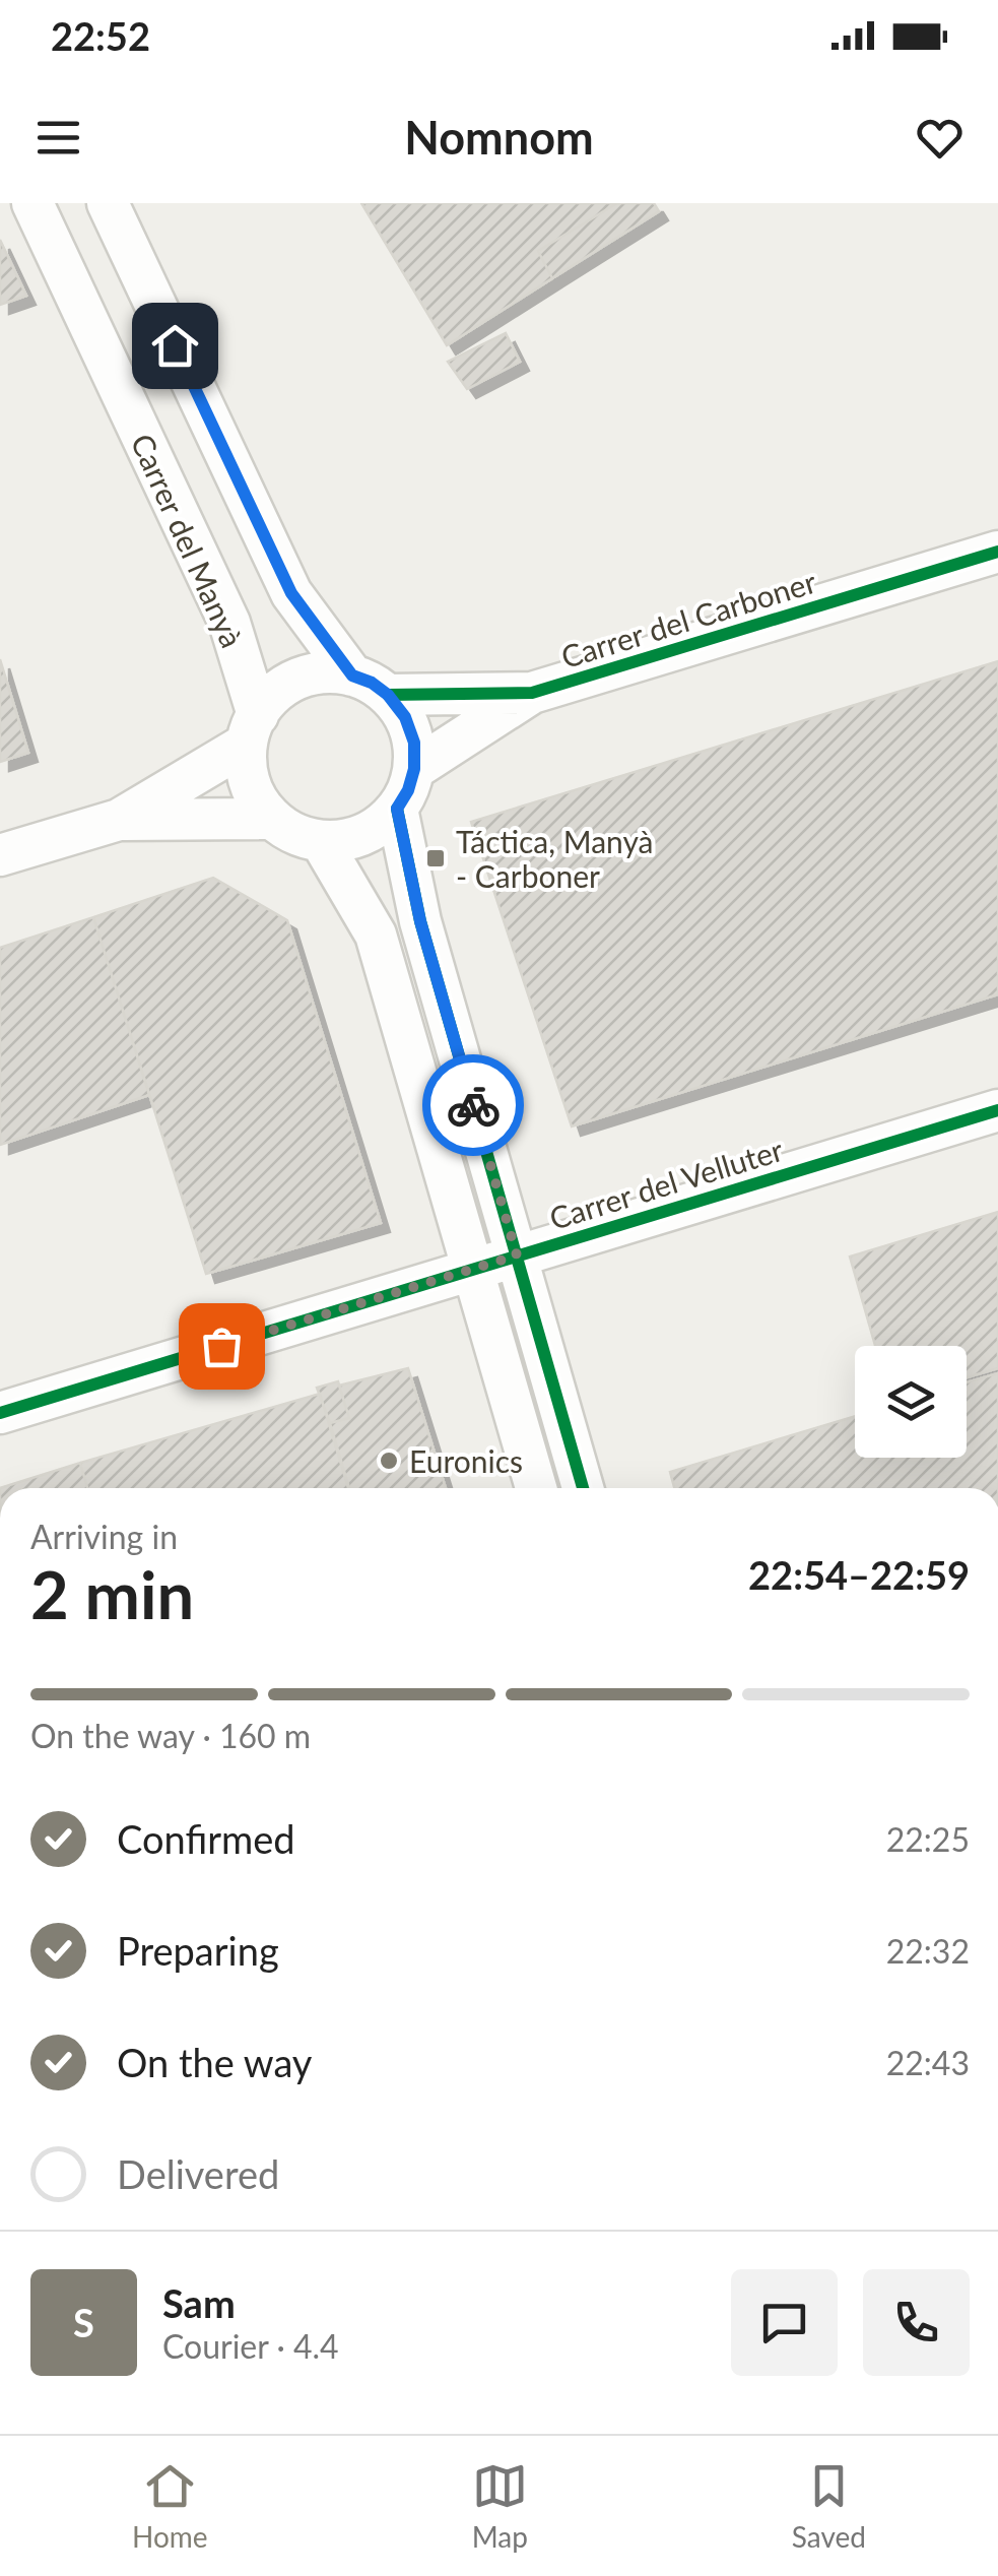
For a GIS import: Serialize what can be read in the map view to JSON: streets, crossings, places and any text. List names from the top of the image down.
{
  "streets": {
    "street": ["Carrer del Manyà", "Carrer del Carboner", "Carrer del Velluter"]
  },
  "crossings": [
    ["Carrer del Manyà", "Carrer del Carboner"]
  ],
  "places": {
    "transit": ["Táctica, Manyà - Carboner"],
    "other": ["Euronics"]
  },
  "page": {
    "status": "22:52",
    "header": "Nomnom",
    "heading": ["2 min", "Arriving in", "22:54–22:59"],
    "panel": ["Sam", "Courier · 4.4"],
    "bar": "On the way · 160 m",
    "list": [
      ["Confirmed", "22:25"],
      ["Preparing", "22:32"],
      ["On the way", "22:43"],
      "Delivered"
    ],
    "round": "S",
    "tabs": ["Home", "Map", "Saved"]
  }
}
